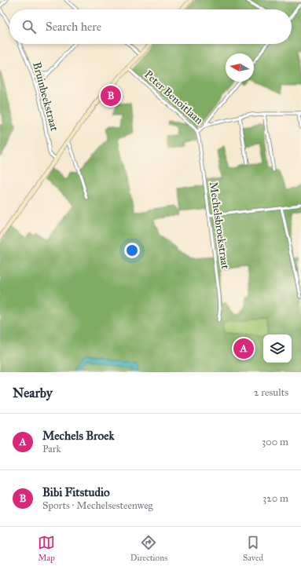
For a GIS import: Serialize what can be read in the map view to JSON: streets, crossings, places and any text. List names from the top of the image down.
{
  "streets": {
    "street": ["Bruinbeekstraat", "Peter Benoitlaan", "Mechelsbroekstraat"]
  },
  "crossings": [
    ["Peter Benoitlaan", "Mechelsbroekstraat"]
  ],
  "north": "left",
  "page": {
    "search": "Search here",
    "pins": ["B", "A"],
    "heading": ["Nearby", "2 results"],
    "list": [
      {
        "mark": "A",
        "name": "Mechels Broek",
        "note": "Park",
        "value": "300 m"
      },
      {
        "mark": "B",
        "name": "Bibi Fitstudio",
        "note": "Sports · Mechelsesteenweg",
        "value": "320 m"
      }
    ],
    "nav": ["Map", "Directions", "Saved"]
  }
}
